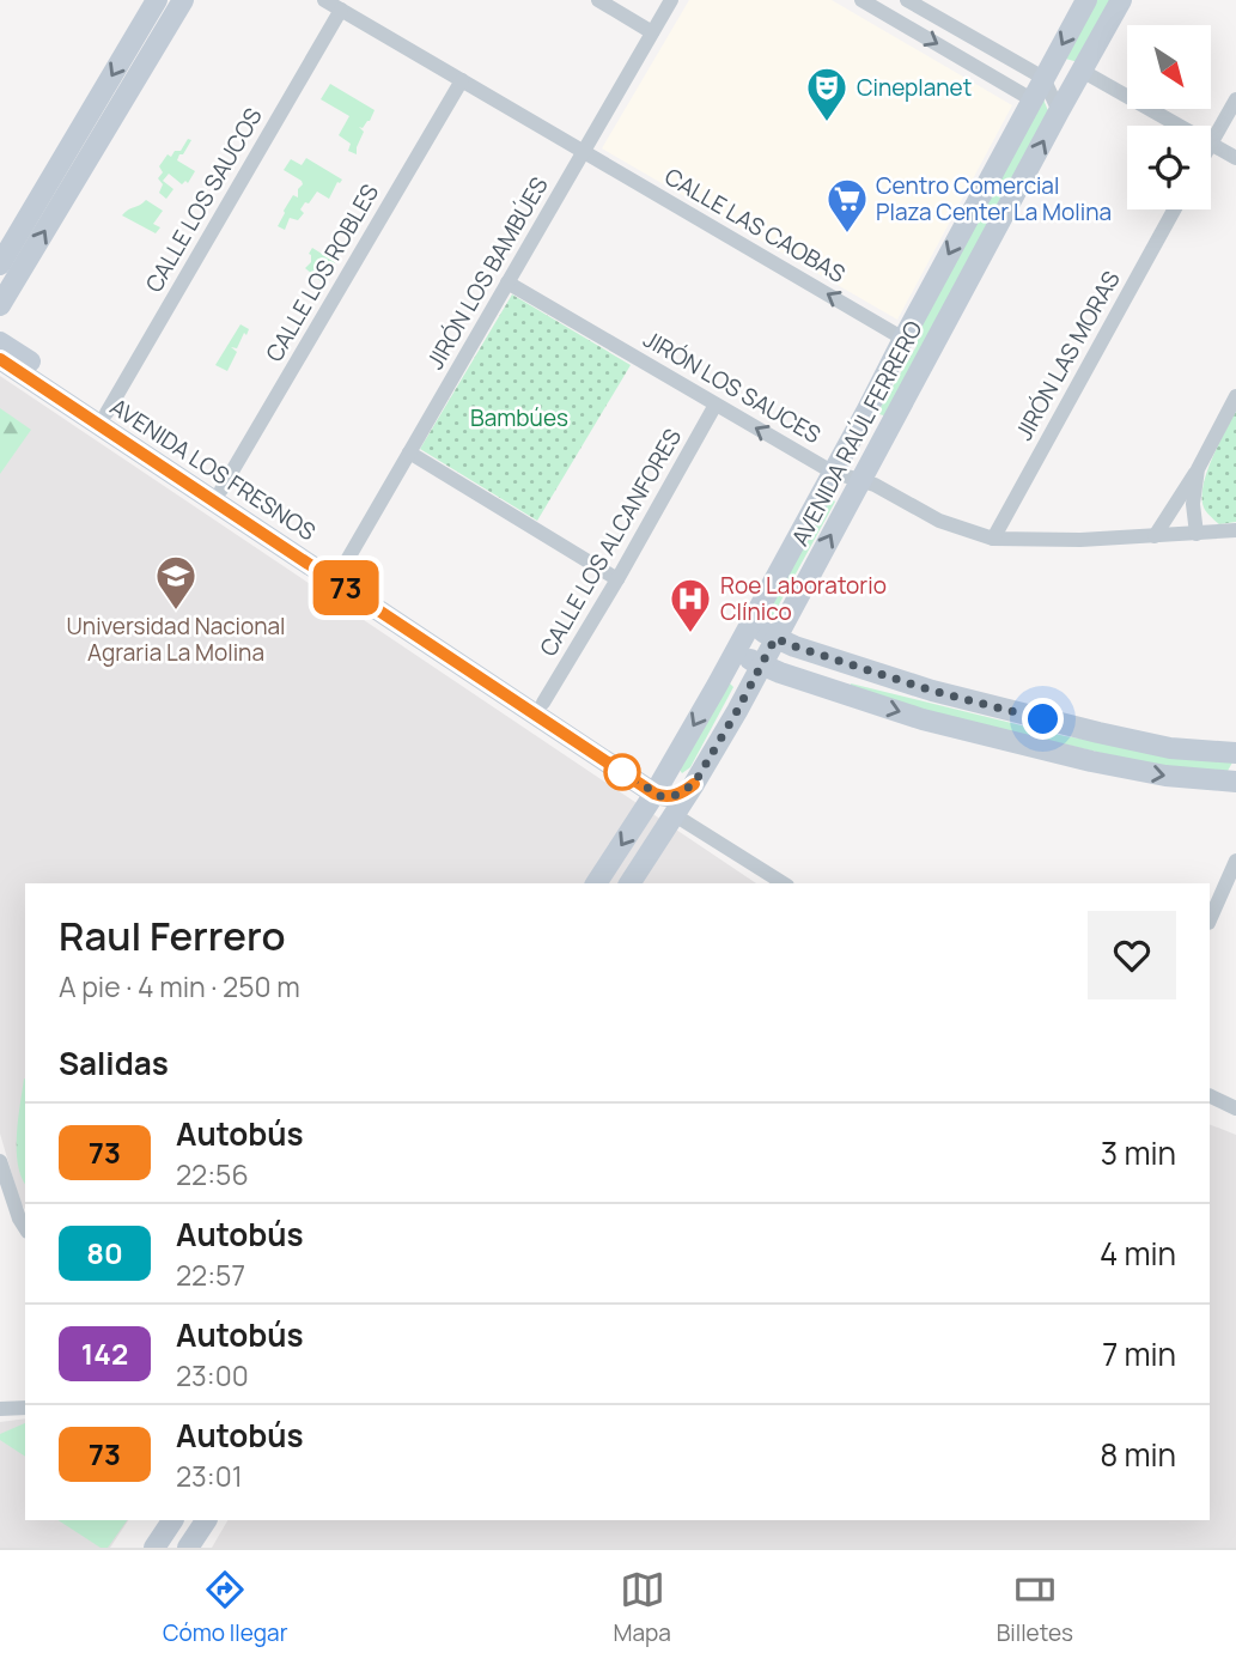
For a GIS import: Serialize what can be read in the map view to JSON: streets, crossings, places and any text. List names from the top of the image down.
{
  "streets": {
    "main road": ["AVENIDA RAÚL FERRERO", "AVENIDA LOS FRESNOS"],
    "street": [
      "CALLE LOS SAUCOS",
      "CALLE LAS CAOBAS",
      "CALLE LOS ROBLES",
      "JIRÓN LOS BAMBÚES",
      "JIRÓN LAS MORAS",
      "JIRÓN LOS SAUCES",
      "CALLE LOS ALCANFORES"
    ]
  },
  "crossings": [
    ["CALLE LOS SAUCOS", "CALLE LAS CAOBAS"],
    ["CALLE LOS SAUCOS", "AVENIDA LOS FRESNOS"],
    ["CALLE LAS CAOBAS", "CALLE LOS ROBLES"],
    ["CALLE LAS CAOBAS", "JIRÓN LOS BAMBÚES"],
    ["CALLE LAS CAOBAS", "AVENIDA RAÚL FERRERO"],
    ["CALLE LOS ROBLES", "AVENIDA LOS FRESNOS"],
    ["JIRÓN LOS BAMBÚES", "JIRÓN LOS SAUCES"],
    ["JIRÓN LOS BAMBÚES", "AVENIDA LOS FRESNOS"],
    ["JIRÓN LAS MORAS", "JIRÓN LOS SAUCES"],
    ["JIRÓN LOS SAUCES", "AVENIDA RAÚL FERRERO"],
    ["JIRÓN LOS SAUCES", "CALLE LOS ALCANFORES"],
    ["AVENIDA RAÚL FERRERO", "AVENIDA LOS FRESNOS"],
    ["AVENIDA LOS FRESNOS", "CALLE LOS ALCANFORES"]
  ],
  "one_way": ["CALLE LAS CAOBAS"],
  "parks": ["Bambúes"],
  "places": {
    "theatre": ["Cineplanet"],
    "supermarket": ["Centro Comercial Plaza Center La Molina"],
    "school or university": ["Universidad Nacional Agraria La Molina"],
    "hospital": ["Roe Laboratorio Clínico"]
  },
  "lines": ["bus line 73"],
  "north": "bottom right",
  "page": {
    "on_map": "73",
    "heading": [
      ["Raul Ferrero", "A pie · 4 min · 250 m"],
      "Salidas"
    ],
    "list": [
      {
        "mark": "73",
        "name": "Autobús",
        "note": "22:56",
        "value": "3 min"
      },
      {
        "mark": "80",
        "name": "Autobús",
        "note": "22:57",
        "value": "4 min"
      },
      {
        "mark": "142",
        "name": "Autobús",
        "note": "23:00",
        "value": "7 min"
      },
      {
        "mark": "73",
        "name": "Autobús",
        "note": "23:01",
        "value": "8 min"
      }
    ],
    "tabs": ["Cómo llegar", "Mapa", "Billetes"]
  }
}
